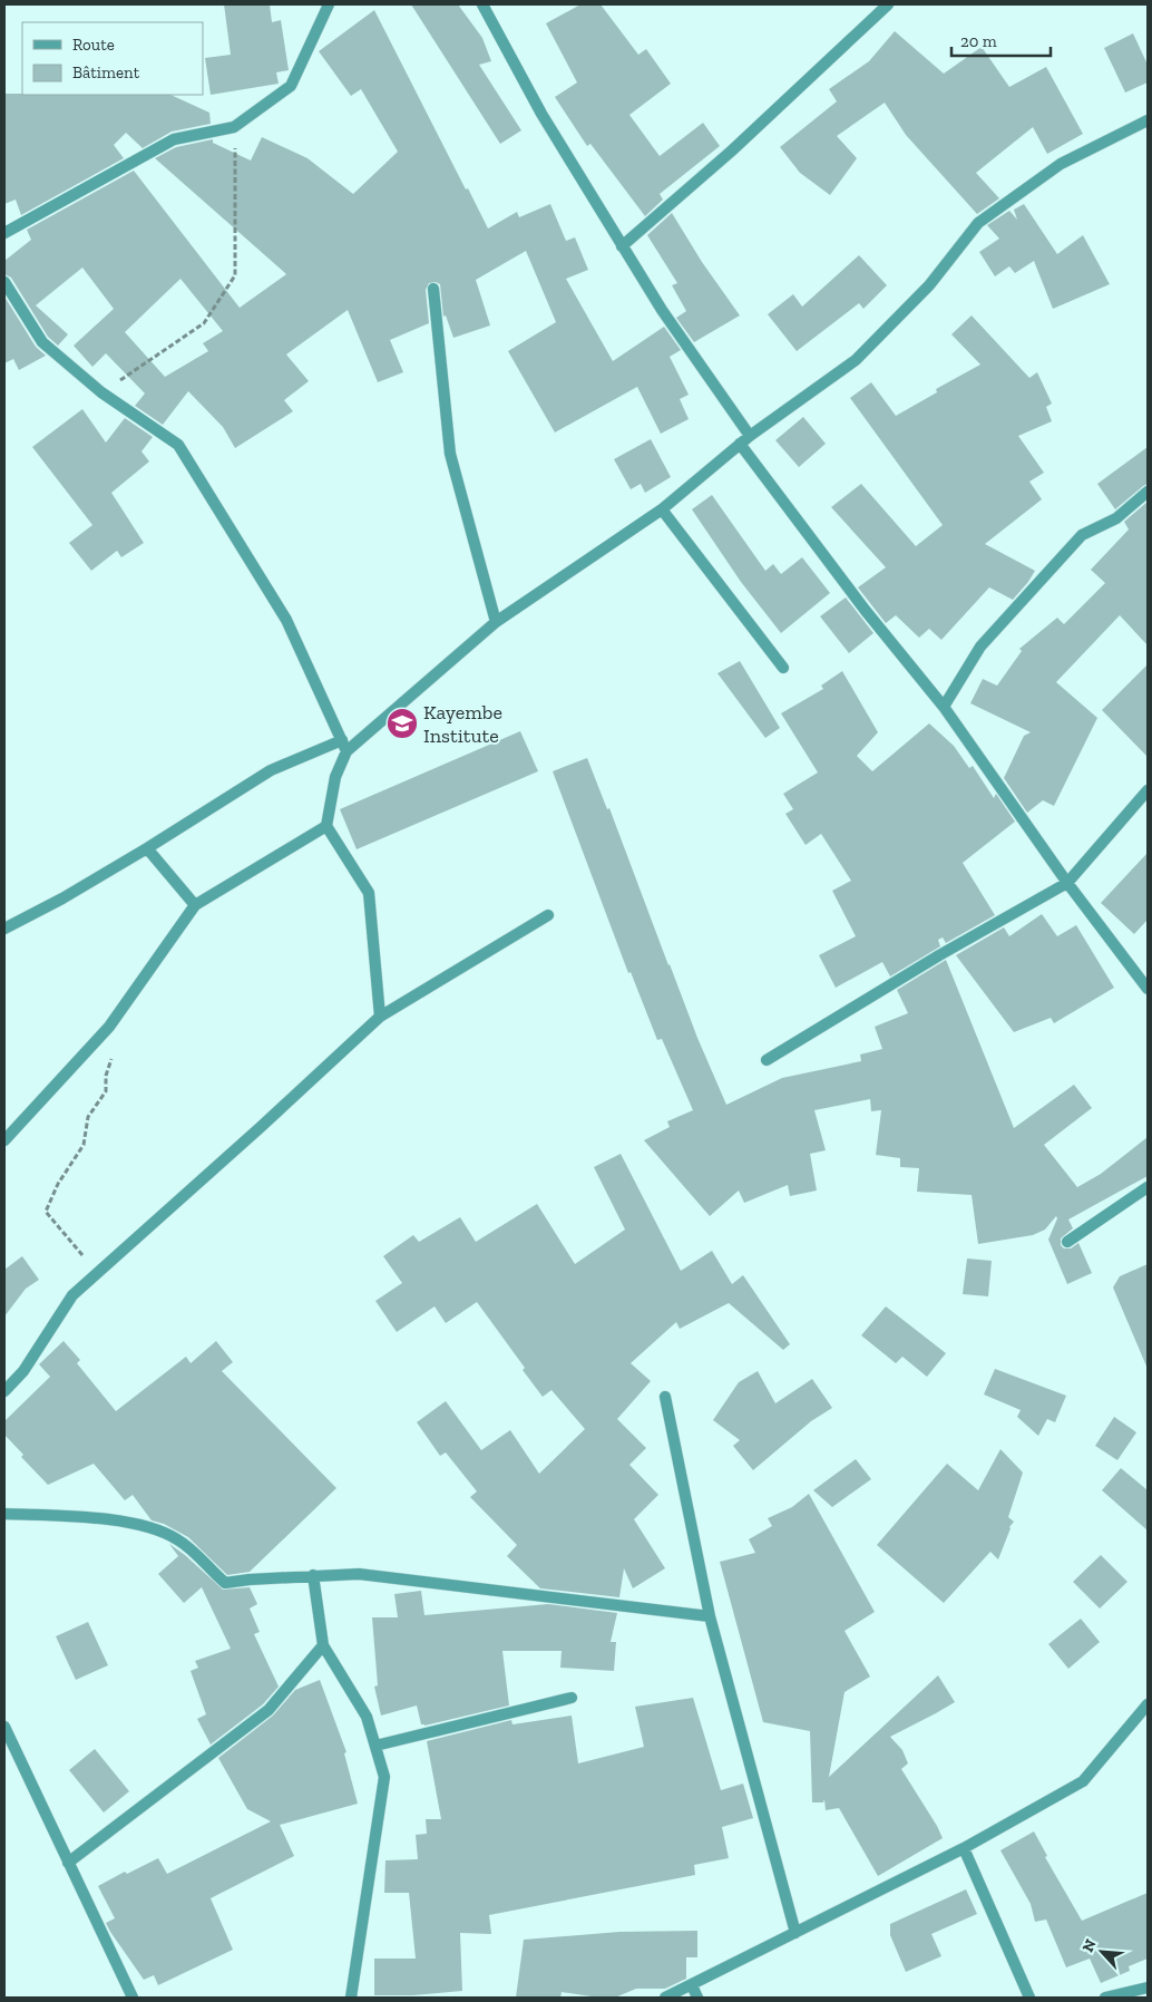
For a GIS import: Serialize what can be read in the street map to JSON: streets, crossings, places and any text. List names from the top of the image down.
{
  "places": {
    "school or university": ["Kayembe Institute"]
  },
  "legend": ["Route", "Bâtiment"],
  "scale_bar": "20 m",
  "north": "top left"
}
